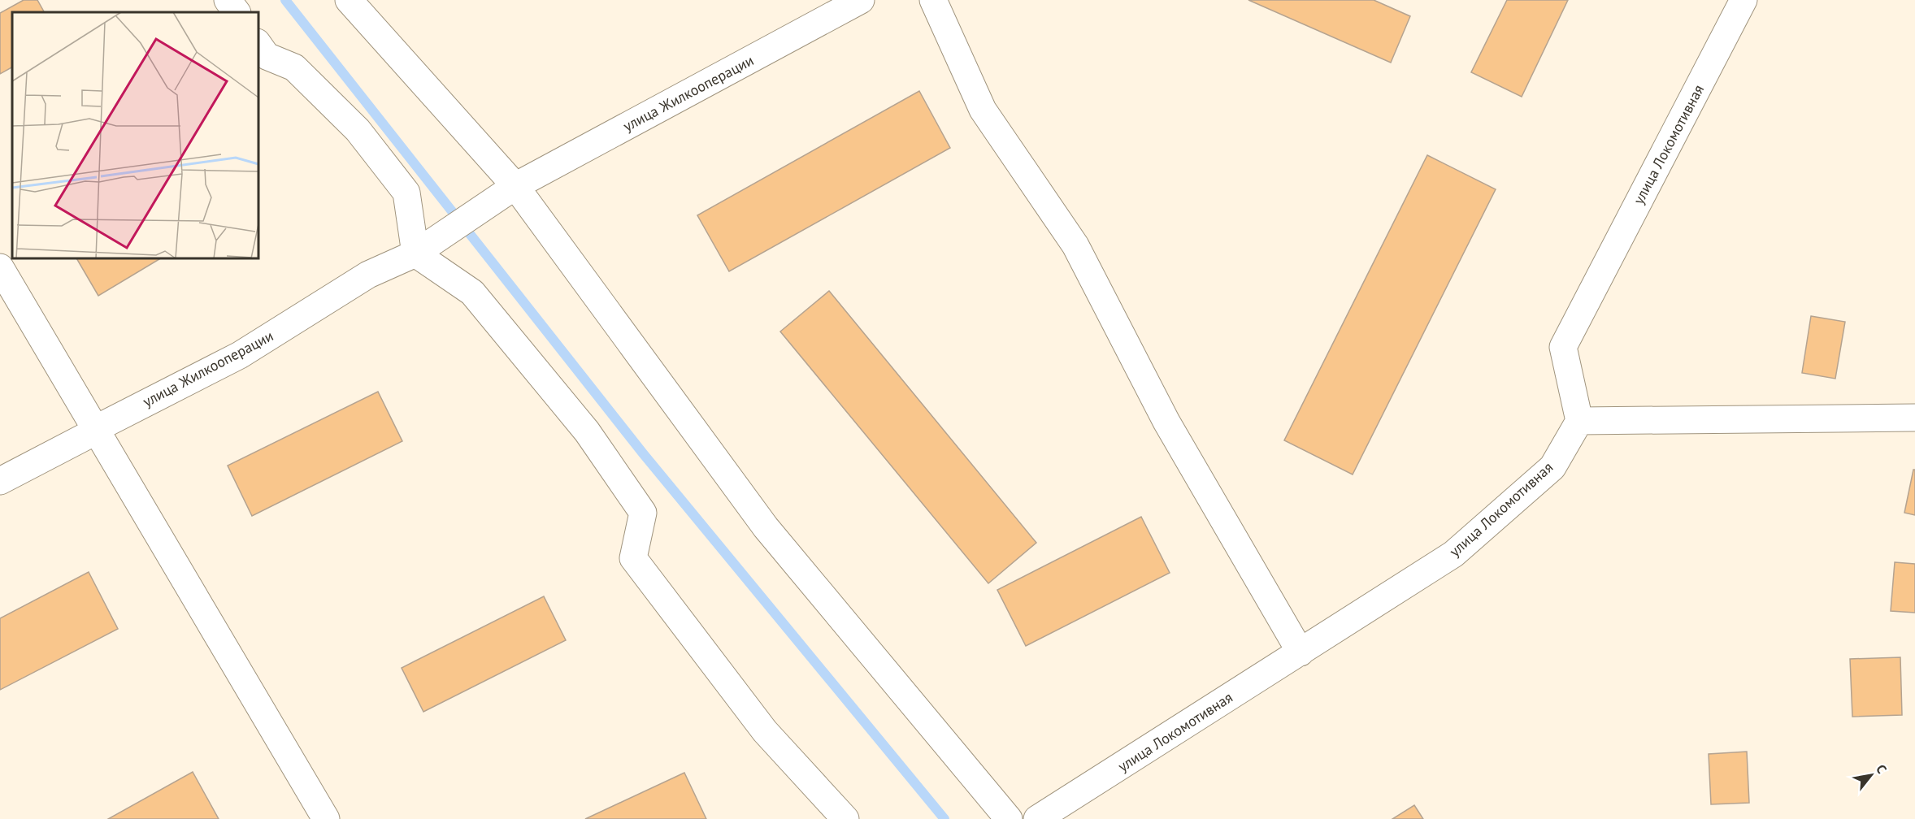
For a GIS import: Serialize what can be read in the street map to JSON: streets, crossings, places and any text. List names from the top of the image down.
{
  "streets": {
    "street": ["улица Жилкооперации", "улица Локомотивная"]
  },
  "north": "top right"
}
